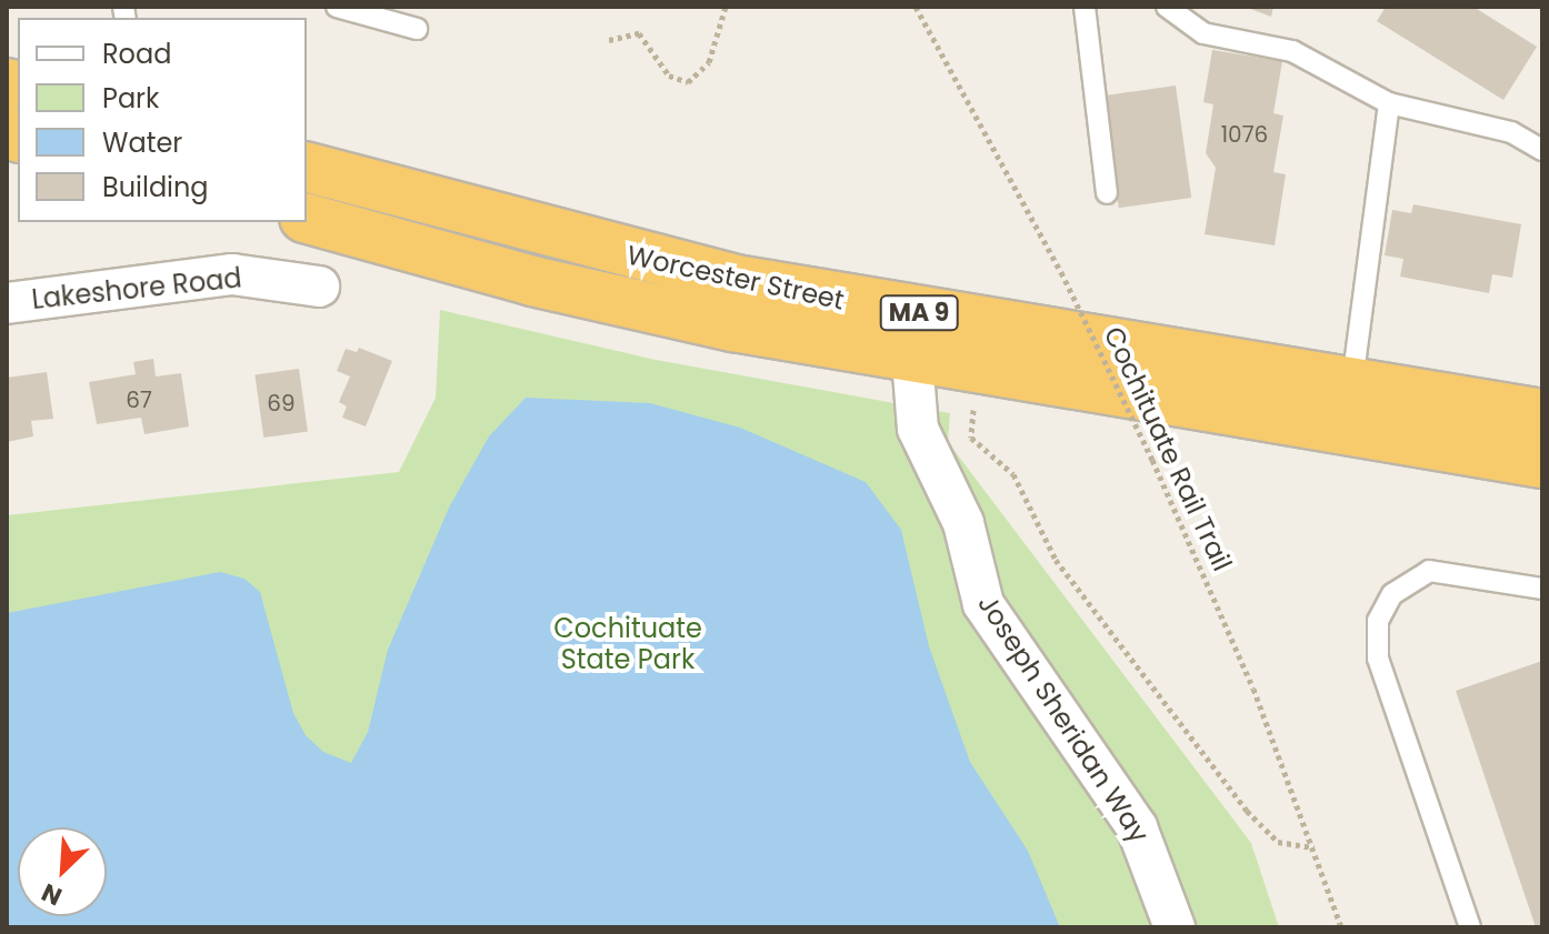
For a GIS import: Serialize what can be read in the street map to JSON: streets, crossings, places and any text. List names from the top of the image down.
{
  "streets": {
    "highway": ["Worcester Street", "MA 9"],
    "street": ["Lakeshore Road", "Joseph Sheridan Way"],
    "path": ["Cochituate Rail Trail"]
  },
  "crossings": [
    ["Worcester Street", "Joseph Sheridan Way"]
  ],
  "parks": ["Cochituate State Park"],
  "house_numbers": ["1076", "67", "69"],
  "legend": [
    "Road",
    "Park",
    "Water",
    "Building"
  ],
  "north": "bottom left"
}
